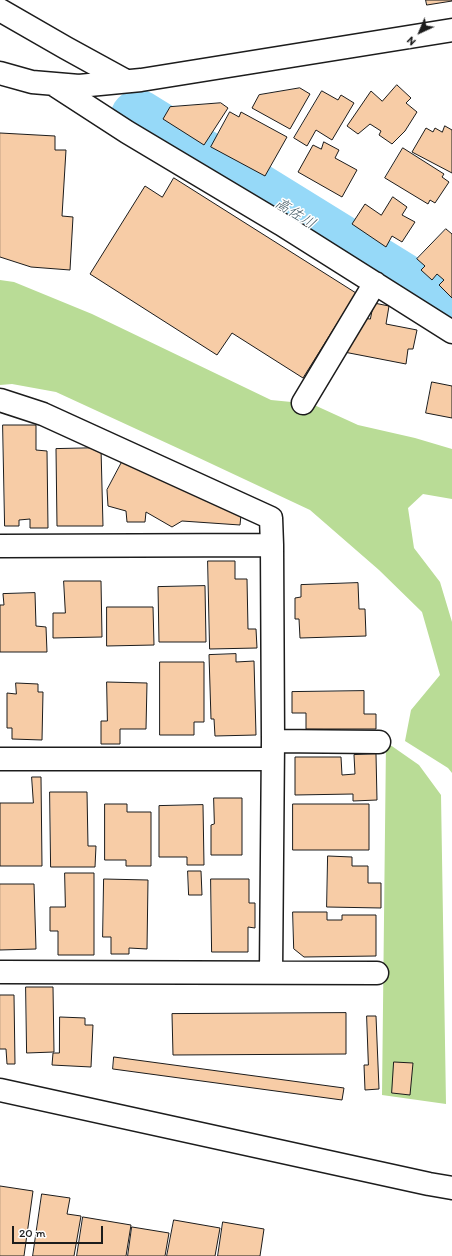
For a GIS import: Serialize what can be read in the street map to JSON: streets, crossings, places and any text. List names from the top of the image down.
{
  "water": ["高佐川"],
  "scale_bar": "20 m",
  "north": "bottom left"
}
